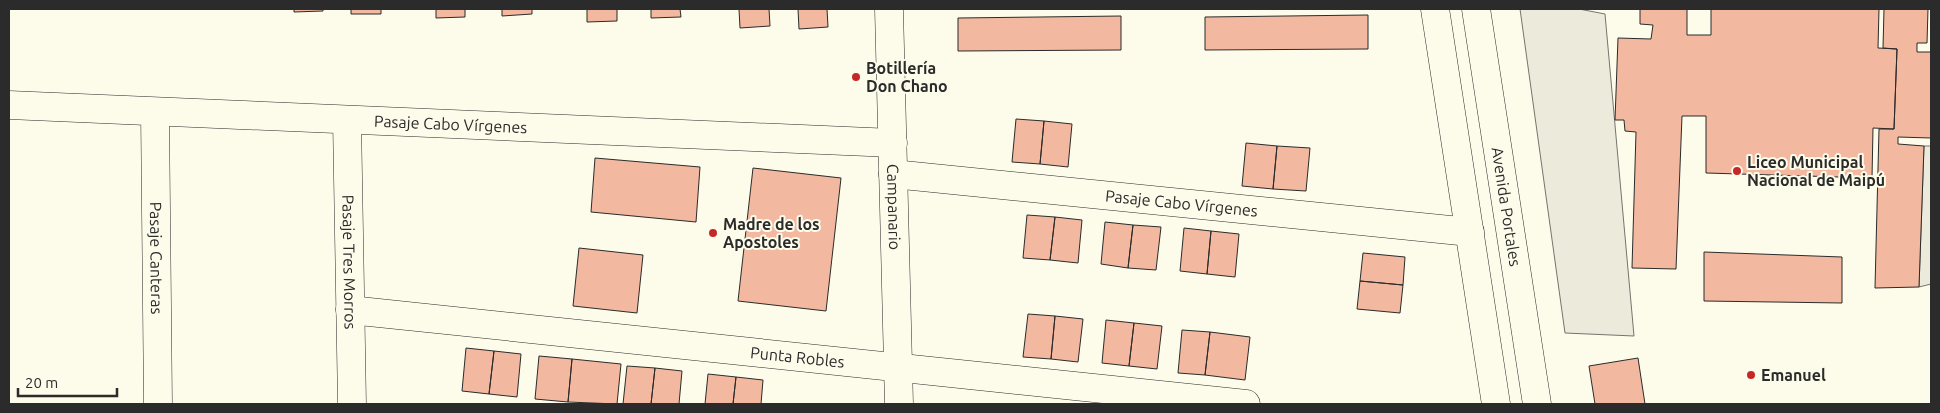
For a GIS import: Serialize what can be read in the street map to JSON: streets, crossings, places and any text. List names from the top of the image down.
{
  "streets": {
    "street": [
      "Pasaje Cabo Vírgenes",
      "Campanario",
      "Avenida Portales",
      "Pasaje Canteras",
      "Pasaje Tres Morros",
      "Punta Robles"
    ]
  },
  "crossings": [
    ["Pasaje Cabo Vírgenes", "Campanario"],
    ["Pasaje Cabo Vírgenes", "Pasaje Canteras"],
    ["Pasaje Cabo Vírgenes", "Pasaje Tres Morros"],
    ["Campanario", "Punta Robles"],
    ["Pasaje Tres Morros", "Punta Robles"]
  ],
  "places": [
    "Botillería Don Chano",
    "Liceo Municipal Nacional de Maipú",
    "Madre de los Apostoles",
    "Emanuel"
  ],
  "scale_bar": "20 m"
}
